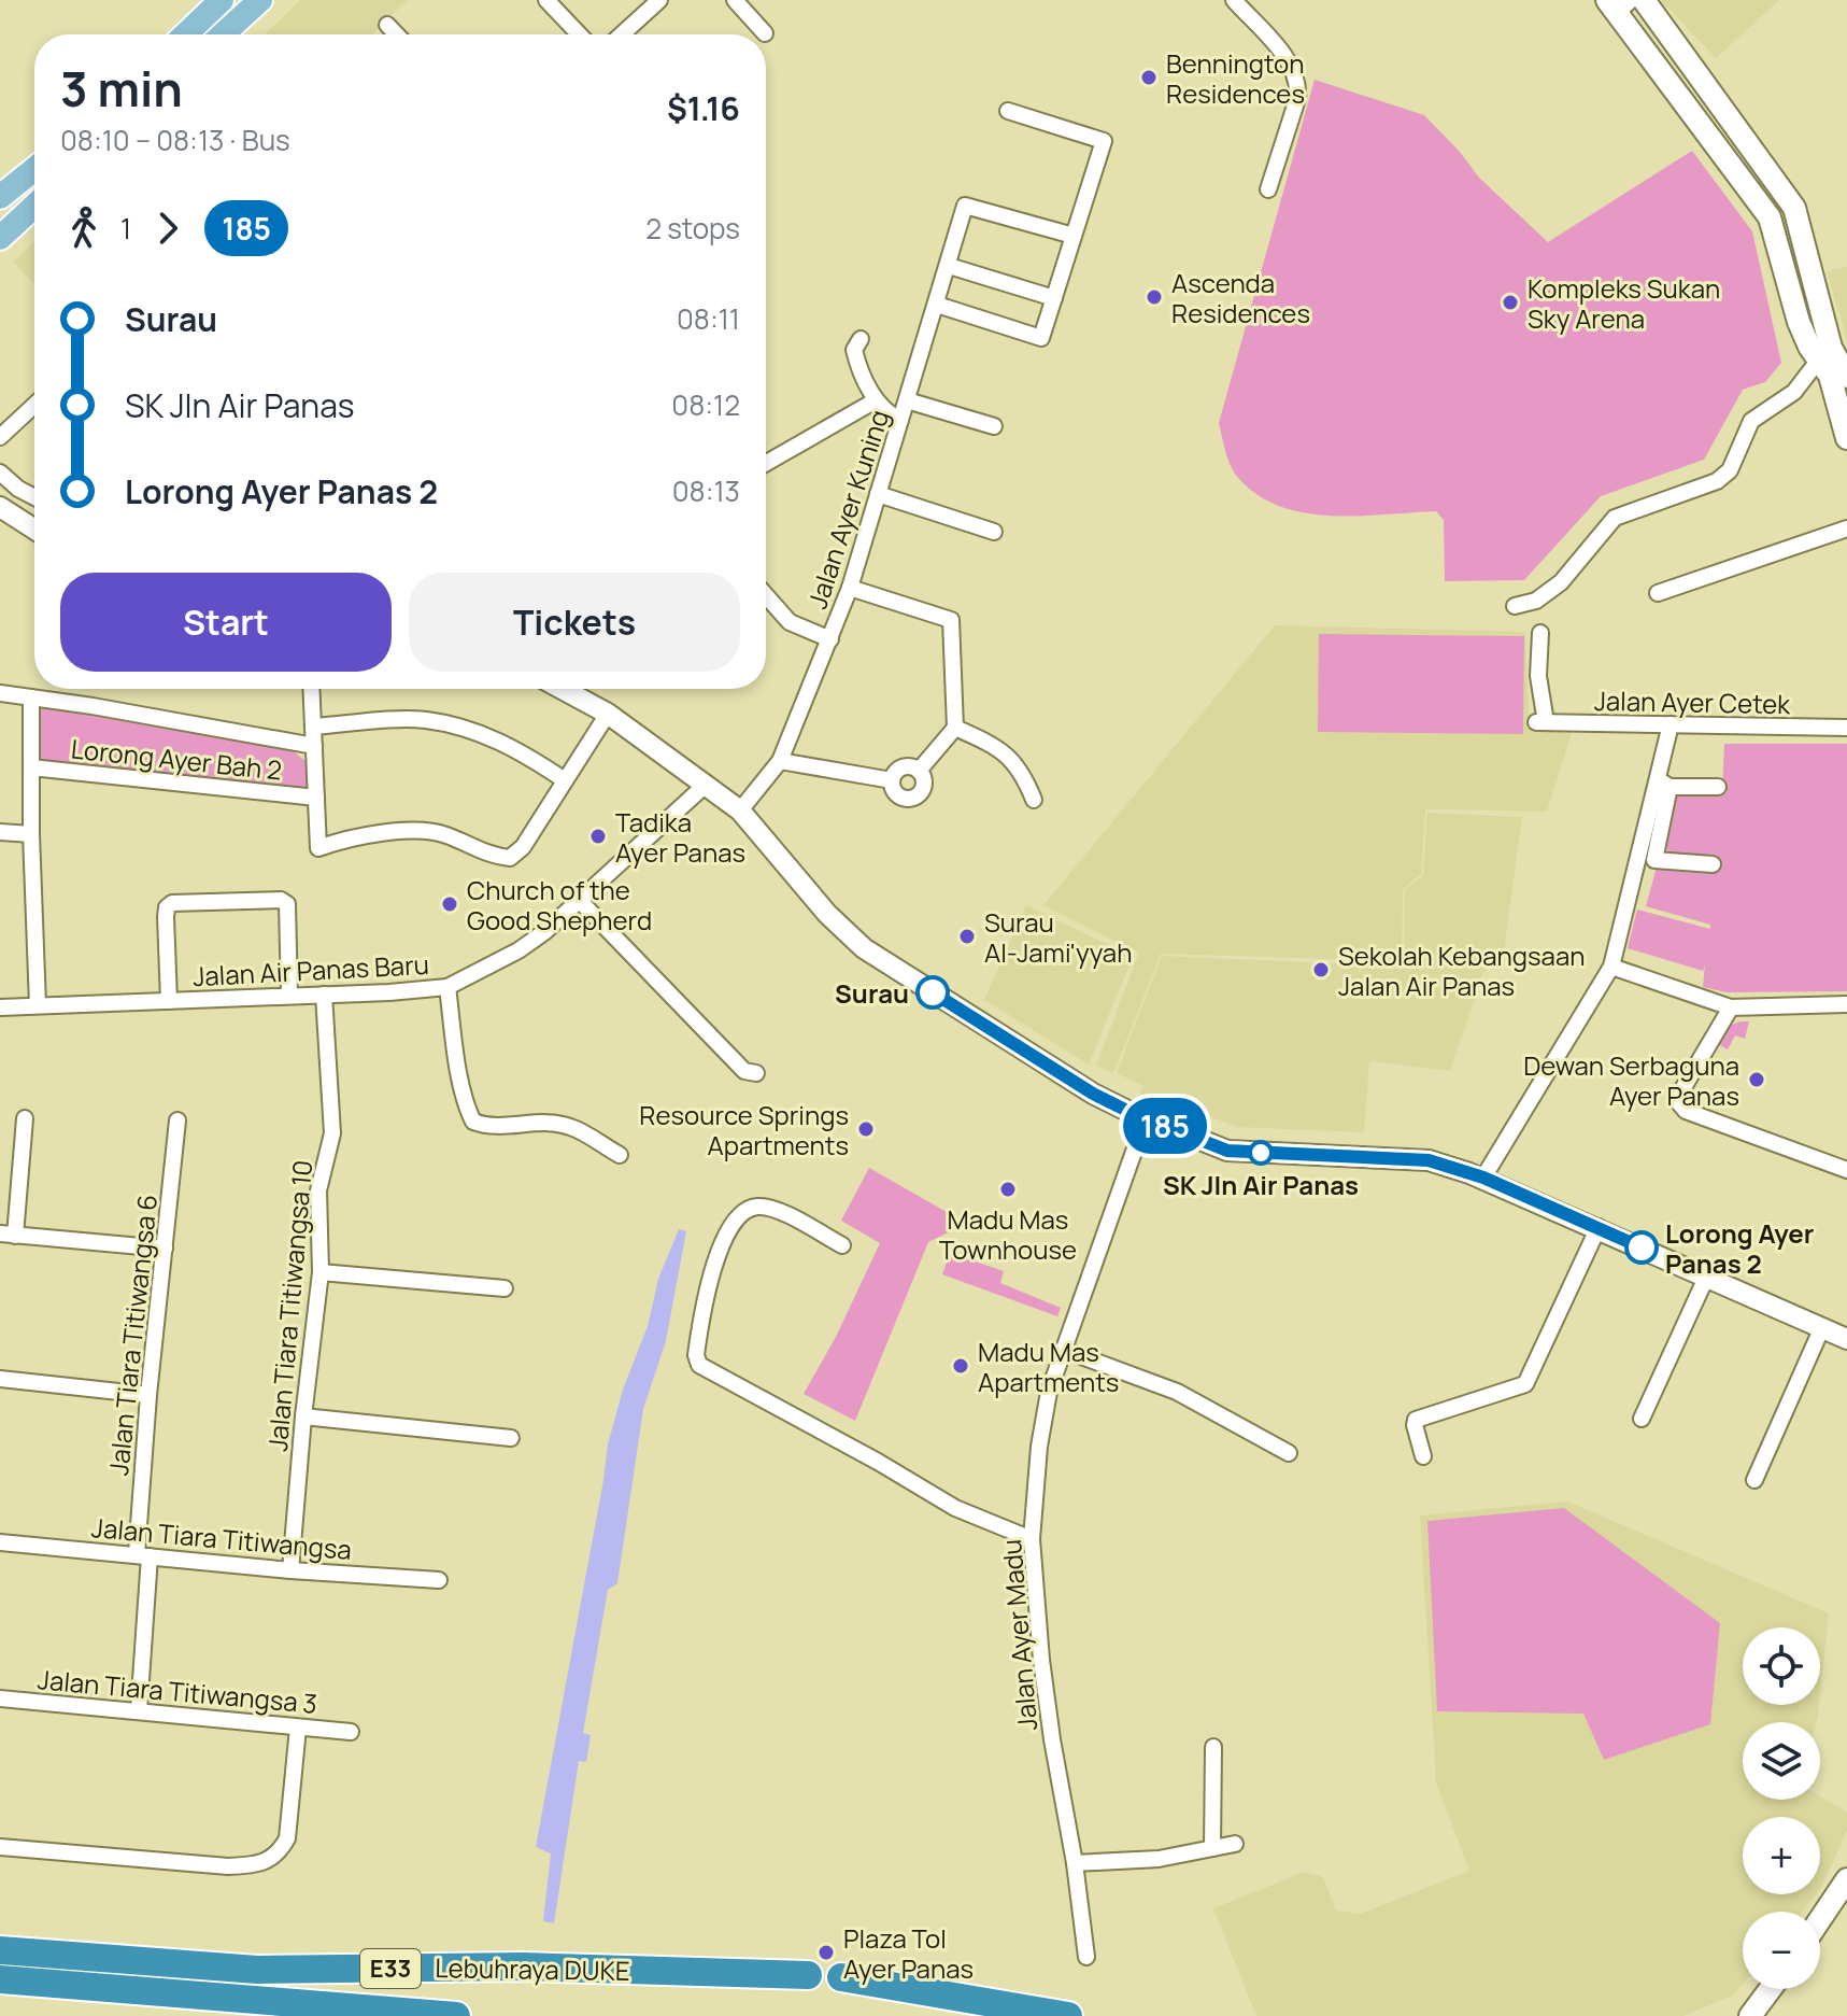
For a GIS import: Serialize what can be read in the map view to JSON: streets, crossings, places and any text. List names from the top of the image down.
{
  "streets": {
    "highway": ["E33", "Lebuhraya DUKE"],
    "street": [
      "Jalan Ayer Kuning",
      "Jalan Ayer Cetek",
      "Lorong Ayer Bah 2",
      "Jalan Air Panas Baru",
      "Jalan Tiara Titiwangsa 10",
      "Jalan Tiara Titiwangsa 6",
      "Jalan Tiara Titiwangsa",
      "Jalan Ayer Madu",
      "Jalan Tiara Titiwangsa 3"
    ]
  },
  "crossings": [
    ["Jalan Air Panas Baru", "Jalan Tiara Titiwangsa 10"],
    ["Jalan Tiara Titiwangsa 10", "Jalan Tiara Titiwangsa"],
    ["Jalan Tiara Titiwangsa 6", "Jalan Tiara Titiwangsa"],
    ["Jalan Tiara Titiwangsa 6", "Jalan Tiara Titiwangsa 3"]
  ],
  "places": [
    "Bennington Residences",
    "Ascenda Residences",
    "Kompleks Sukan Sky Arena",
    "Tadika Ayer Panas",
    "Church of the Good Shepherd",
    "Surau Al-Jami'yyah",
    "Sekolah Kebangsaan Jalan Air Panas",
    "Surau",
    "Dewan Serbaguna Ayer Panas",
    "Resource Springs Apartments",
    "SK Jln Air Panas",
    "Madu Mas Townhouse",
    "Lorong Ayer Panas 2",
    "Madu Mas Apartments",
    "Plaza Tol Ayer Panas"
  ],
  "lines": ["bus line 185"],
  "page": {
    "on_map": "185",
    "heading": ["3 min", "08:10 – 08:13 · Bus", "$1.16"],
    "legs": ["1", "185", "2 stops"],
    "list": [
      {
        "name": "Surau",
        "value": "08:11"
      },
      {
        "name": "SK Jln Air Panas",
        "value": "08:12"
      },
      {
        "name": "Lorong Ayer Panas 2",
        "value": "08:13"
      }
    ],
    "buttons": ["Start", "Tickets"],
    "map_buttons": ["+", "−"]
  }
}
